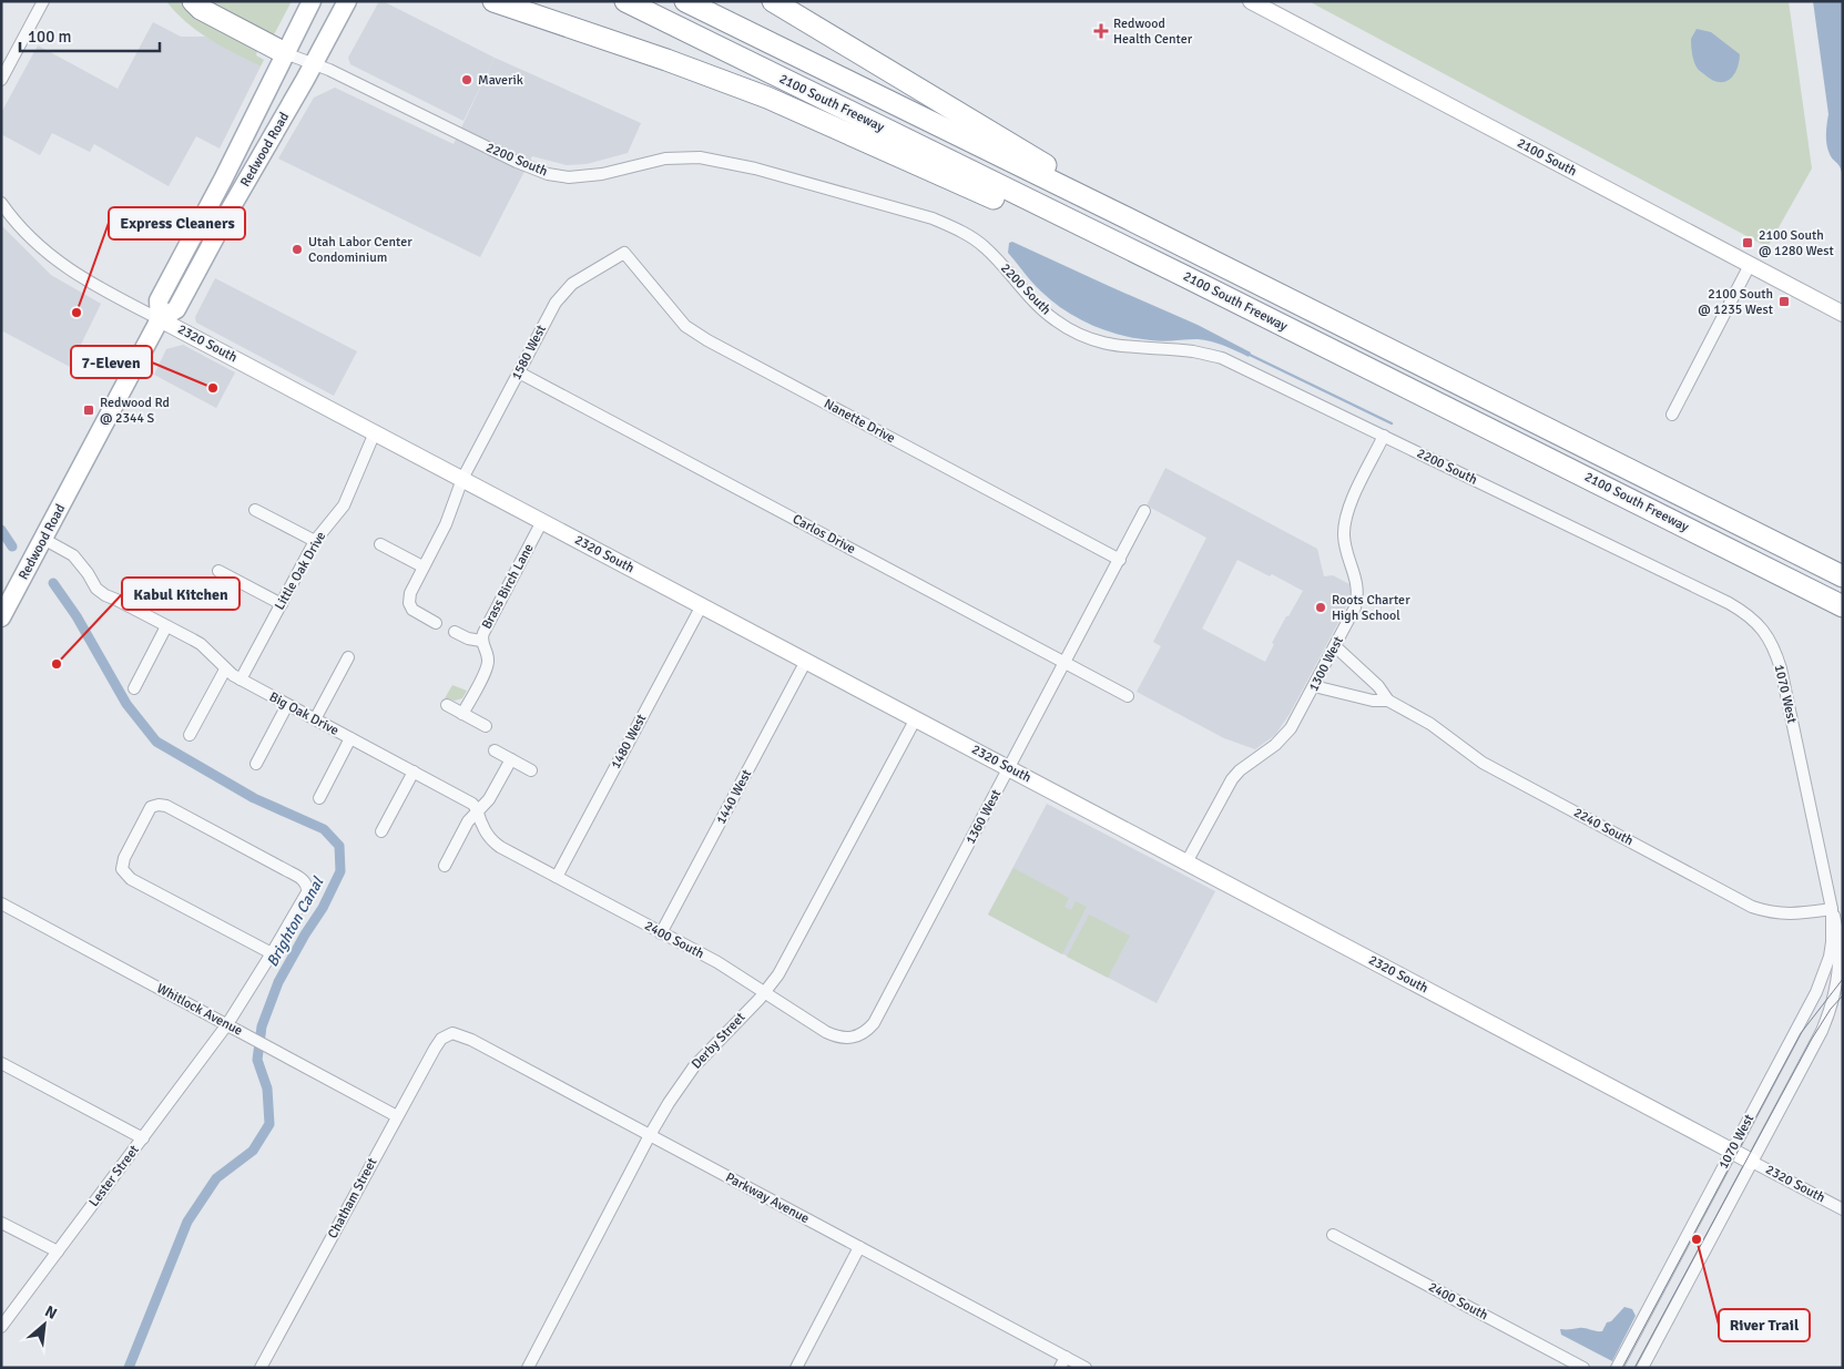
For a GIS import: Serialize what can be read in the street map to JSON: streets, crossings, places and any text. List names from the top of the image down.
{
  "streets": {
    "highway": ["2100 South Freeway"],
    "main road": ["Redwood Road"],
    "street": [
      "2100 South",
      "2200 South",
      "2320 South",
      "1580 West",
      "Nanette Drive",
      "Carlos Drive",
      "Little Oak Drive",
      "Brass Birch Lane",
      "1300 West",
      "1070 West",
      "Big Oak Drive",
      "1480 West",
      "1440 West",
      "1360 West",
      "2240 South",
      "2400 South",
      "Whitlock Avenue",
      "Derby Street",
      "Lester Street",
      "Chatham Street",
      "Parkway Avenue"
    ]
  },
  "crossings": [
    ["Redwood Road", "2200 South"],
    ["Redwood Road", "2320 South"],
    ["Redwood Road", "Big Oak Drive"],
    ["2200 South", "1300 West"],
    ["2200 South", "1070 West"],
    ["2320 South", "1580 West"],
    ["2320 South", "Little Oak Drive"],
    ["2320 South", "Brass Birch Lane"],
    ["2320 South", "1300 West"],
    ["2320 South", "1070 West"],
    ["2320 South", "1480 West"],
    ["2320 South", "1440 West"],
    ["2320 South", "1360 West"],
    ["2320 South", "Derby Street"],
    ["1580 West", "Nanette Drive"],
    ["1580 West", "Carlos Drive"],
    ["Nanette Drive", "1360 West"],
    ["Carlos Drive", "1360 West"],
    ["Little Oak Drive", "Big Oak Drive"],
    ["1300 West", "2240 South"],
    ["1070 West", "2240 South"],
    ["Big Oak Drive", "2400 South"],
    ["1480 West", "2400 South"],
    ["1440 West", "2400 South"],
    ["1360 West", "2400 South"],
    ["2400 South", "Derby Street"],
    ["Whitlock Avenue", "Lester Street"],
    ["Whitlock Avenue", "Chatham Street"],
    ["Derby Street", "Parkway Avenue"],
    ["Chatham Street", "Parkway Avenue"]
  ],
  "water": ["Brighton Canal"],
  "places": {
    "health": ["Redwood Health Center"],
    "other": [
      "Maverik",
      "Utah Labor Center Condominium",
      "Express Cleaners",
      "7-Eleven",
      "Roots Charter High School",
      "Kabul Kitchen",
      "River Trail"
    ],
    "transit": ["2100 South @ 1280 West", "2100 South @ 1235 West", "Redwood Rd @ 2344 S"]
  },
  "scale_bar": "100 m",
  "north": "top right"
}
